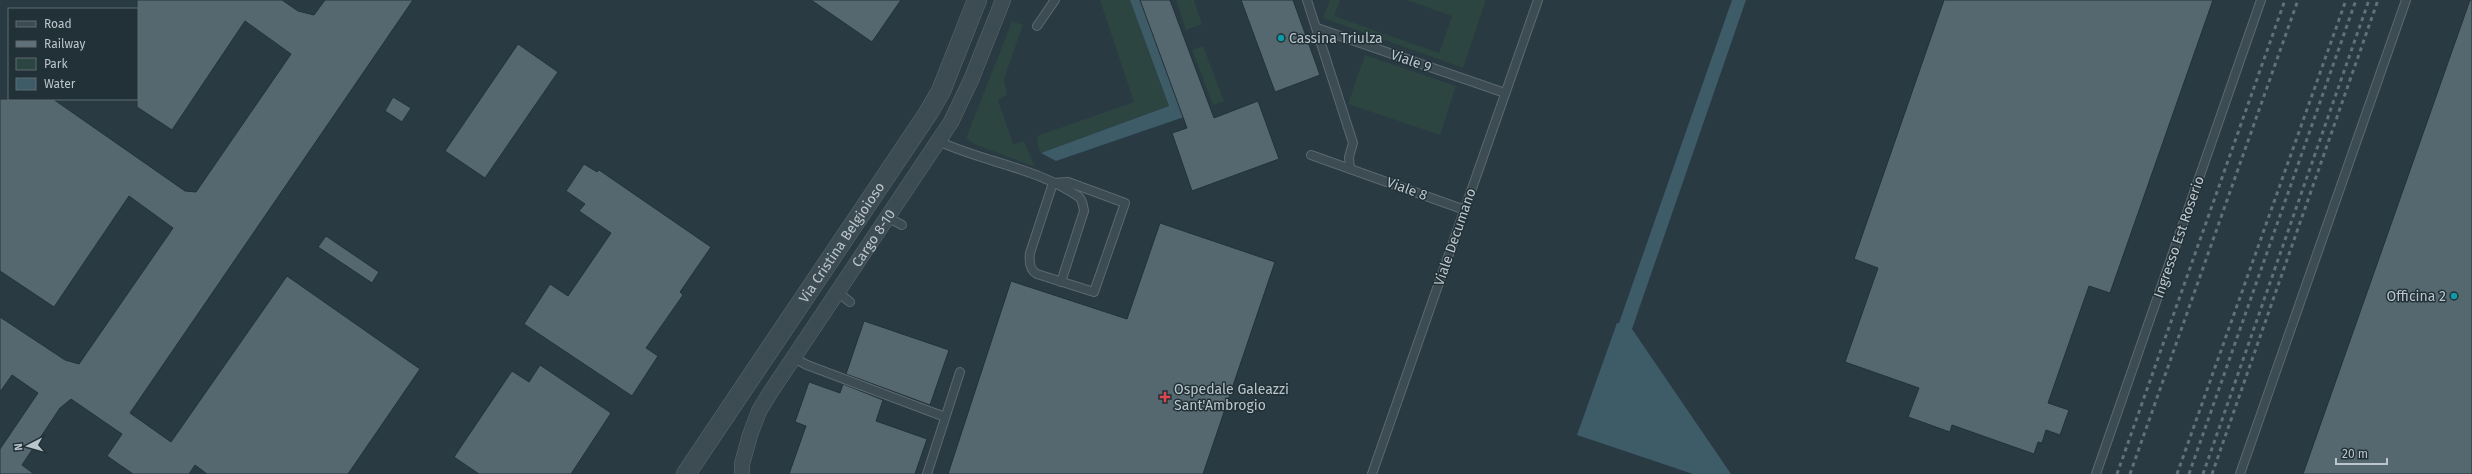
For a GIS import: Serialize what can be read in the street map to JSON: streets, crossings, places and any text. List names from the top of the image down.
{
  "streets": {
    "street": ["Cargo 8-10", "Via Cristina Belgioioso"],
    "lane": [
      "Viale 9",
      "Viale 8",
      "Viale Decumano",
      "Ingresso Est Roserio"
    ]
  },
  "crossings": [
    ["Viale 9", "Viale Decumano"],
    ["Viale 8", "Viale Decumano"]
  ],
  "places": {
    "other": ["Cassina Triulza", "Officina 2"],
    "health": ["Ospedale Galeazzi Sant'Ambrogio"]
  },
  "legend": [
    "Road",
    "Railway",
    "Park",
    "Water"
  ],
  "scale_bar": "20 m",
  "north": "left"
}
